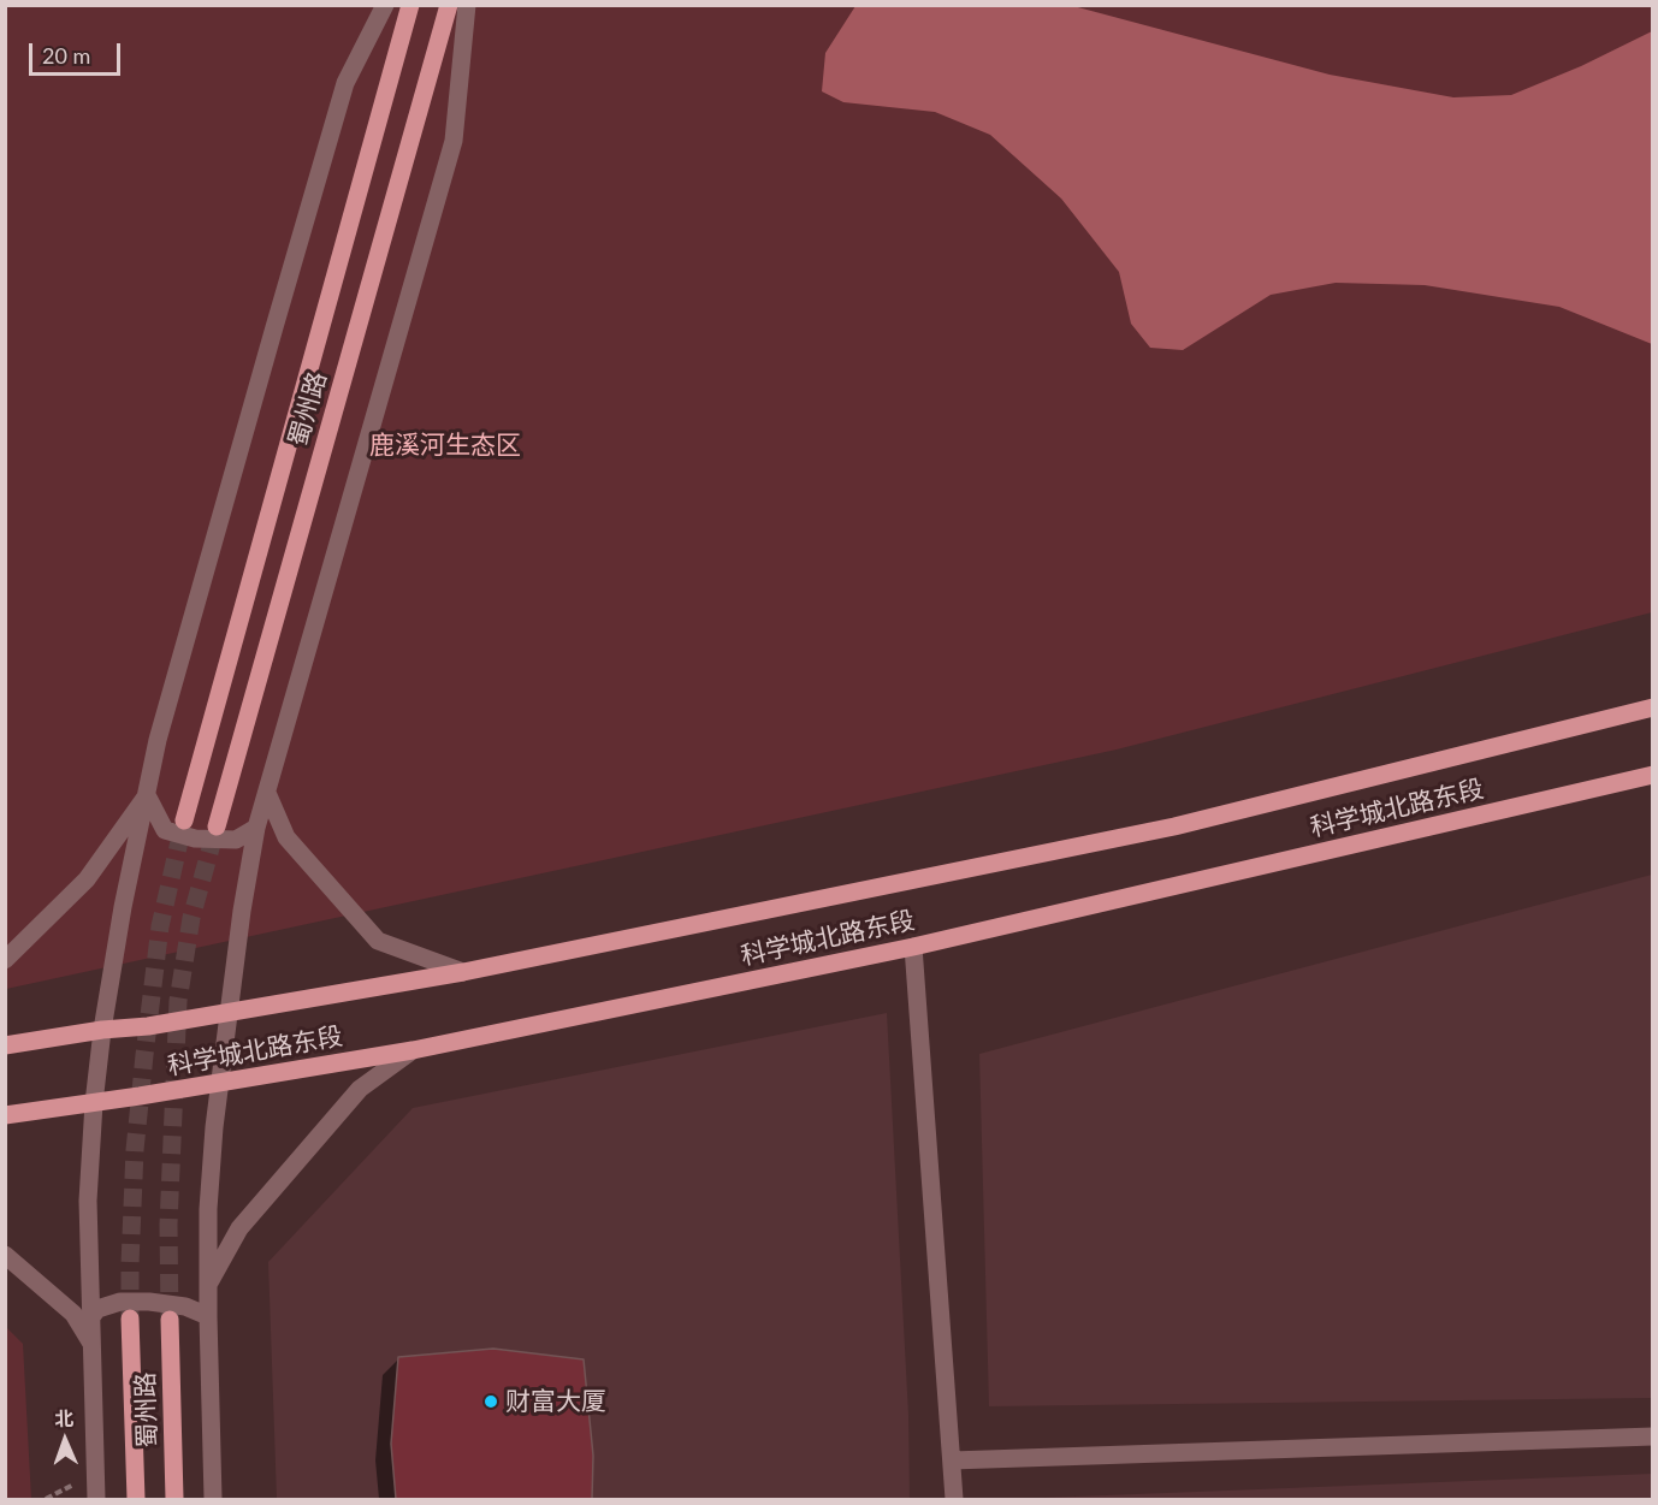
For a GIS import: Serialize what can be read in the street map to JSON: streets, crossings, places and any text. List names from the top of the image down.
{
  "streets": {
    "main road": ["蜀州路", "科学城北路东段"]
  },
  "parks": ["鹿溪河生态区"],
  "places": ["财富大厦"],
  "scale_bar": "20 m",
  "north": "top"
}
